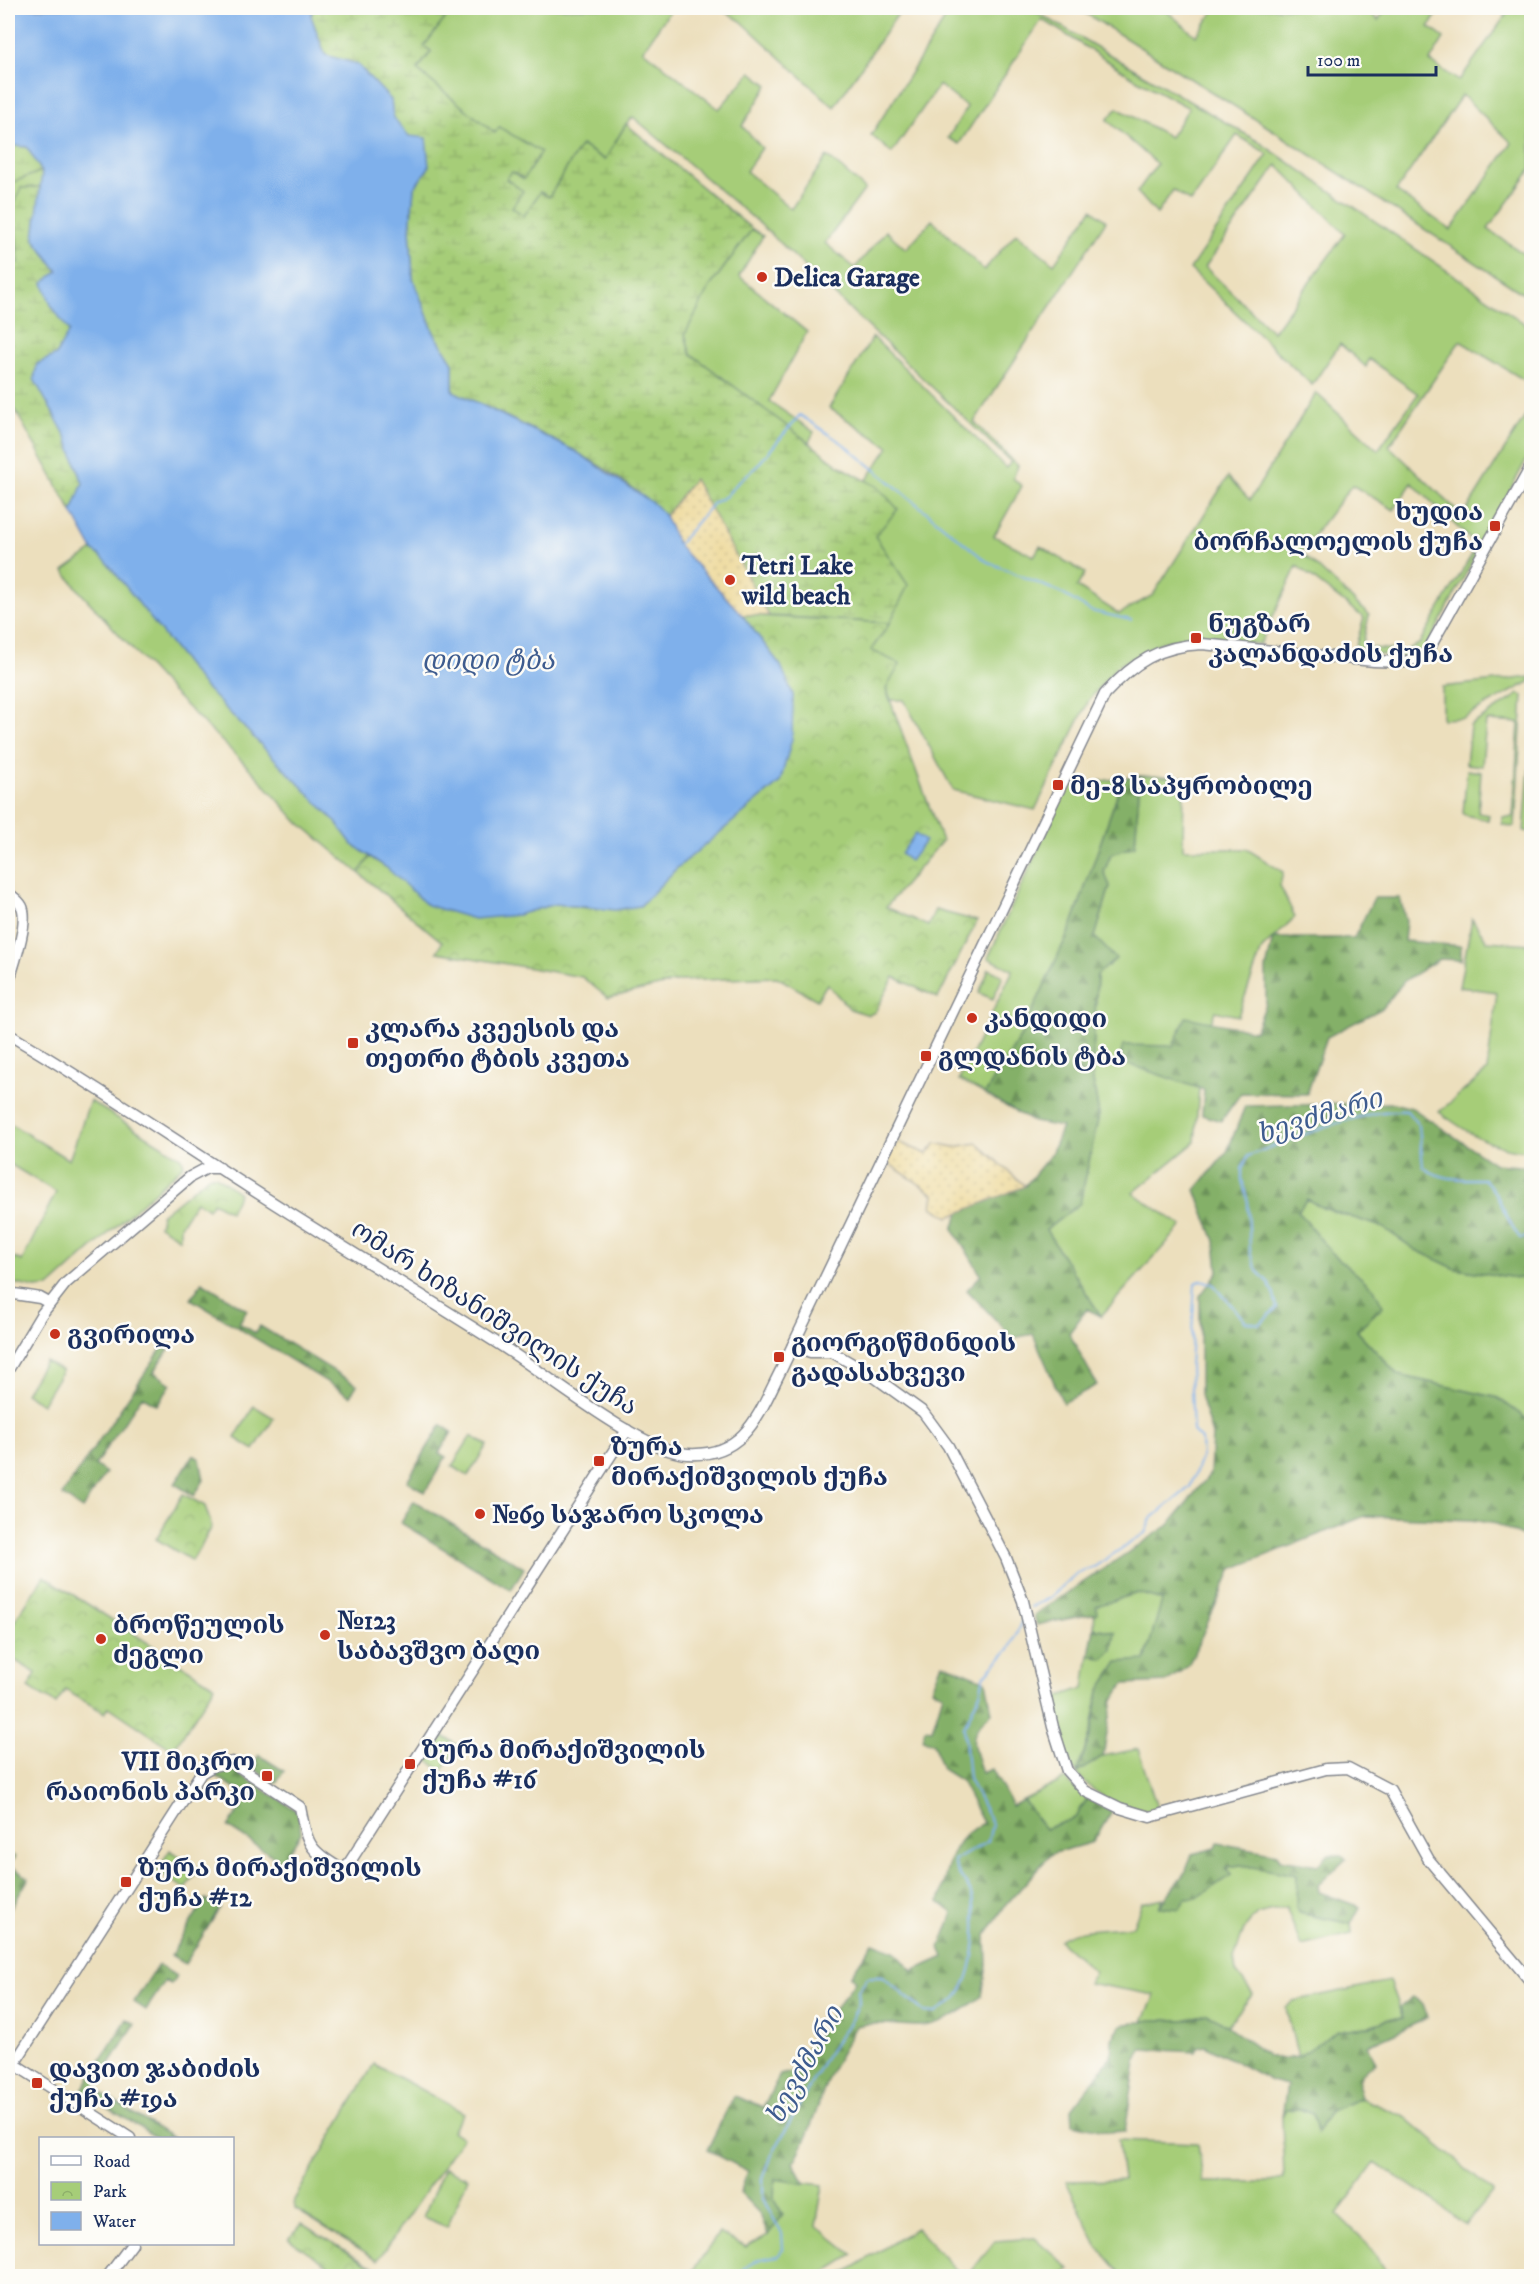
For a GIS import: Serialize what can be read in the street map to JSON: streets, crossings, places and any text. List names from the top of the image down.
{
  "streets": {
    "main road": ["ომარ ხიზანიშვილის ქუჩა"]
  },
  "water": ["დიდი ტბა", "ხევძმარი"],
  "places": {
    "other": [
      "Delica Garage",
      "Tetri Lake wild beach",
      "კანდიდი",
      "გვირილა",
      "№69 საჯარო სკოლა",
      "№123 საბავშვო ბაღი",
      "ბროწეულის ძეგლი"
    ],
    "transit": [
      "ხუდია ბორჩალოელის ქუჩა",
      "ნუგზარ კალანდაძის ქუჩა",
      "მე-8 საპყრობილე",
      "კლარა კვეესის და თეთრი ტბის კვეთა",
      "გლდანის ტბა",
      "გიორგიწმინდის გადასახვევი",
      "ზურა მირაქიშვილის ქუჩა",
      "ზურა მირაქიშვილის ქუჩა #16",
      "VII მიკრო რაიონის პარკი",
      "ზურა მირაქიშვილის ქუჩა #12",
      "დავით ჯაბიძის ქუჩა #19ა"
    ]
  },
  "legend": ["Road", "Park", "Water"],
  "scale_bar": "100 m"
}
